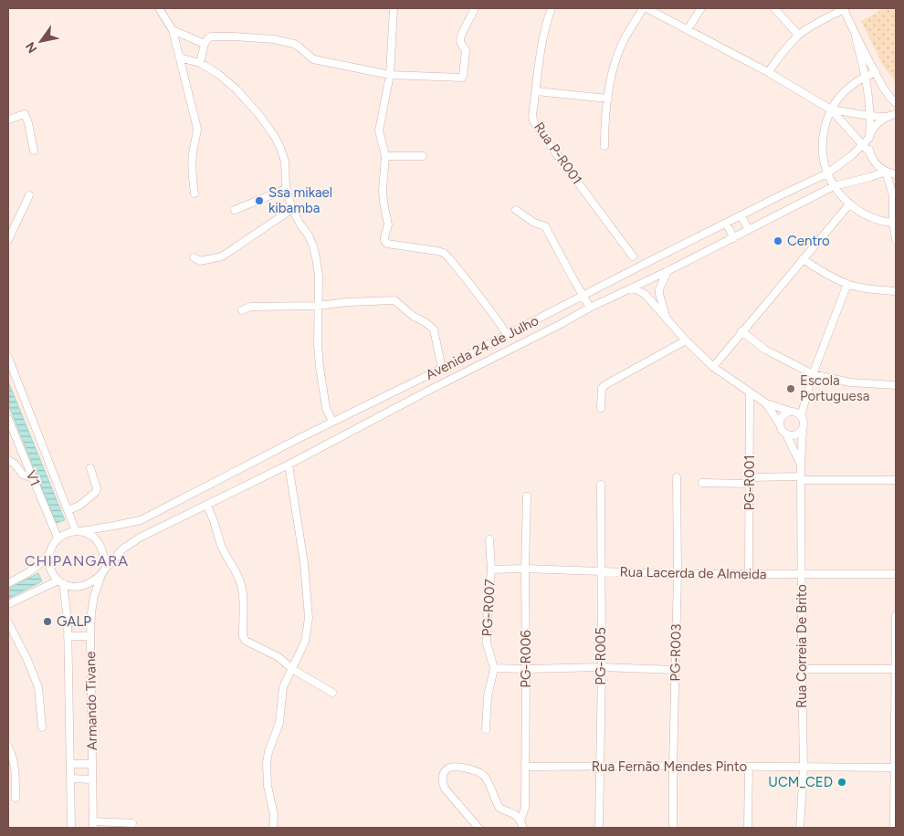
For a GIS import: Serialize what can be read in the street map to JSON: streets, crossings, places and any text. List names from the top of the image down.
{
  "streets": {
    "street": [
      "Rua P-R001",
      "Avenida 24 de Julho",
      "V1",
      "PG-R001",
      "Rua Lacerda de Almeida",
      "PG-R007",
      "Rua Correia De Brito",
      "PG-R003",
      "PG-R005",
      "PG-R006",
      "Armando Tivane",
      "Rua Fernão Mendes Pinto"
    ]
  },
  "crossings": [
    ["Avenida 24 de Julho", "V1"],
    ["Avenida 24 de Julho", "Armando Tivane"],
    ["V1", "Armando Tivane"],
    ["PG-R001", "Rua Lacerda de Almeida"],
    ["Rua Lacerda de Almeida", "PG-R007"],
    ["Rua Lacerda de Almeida", "Rua Correia De Brito"],
    ["Rua Lacerda de Almeida", "PG-R003"],
    ["Rua Lacerda de Almeida", "PG-R005"],
    ["Rua Lacerda de Almeida", "PG-R006"],
    ["Rua Correia De Brito", "Rua Fernão Mendes Pinto"],
    ["PG-R003", "Rua Fernão Mendes Pinto"],
    ["PG-R005", "Rua Fernão Mendes Pinto"],
    ["PG-R006", "Rua Fernão Mendes Pinto"]
  ],
  "districts": ["CHIPANGARA"],
  "places": [
    "Ssa mikael kibamba",
    "Centro",
    "Escola Portuguesa",
    "GALP",
    "UCM_CED"
  ],
  "north": "bottom left"
}
